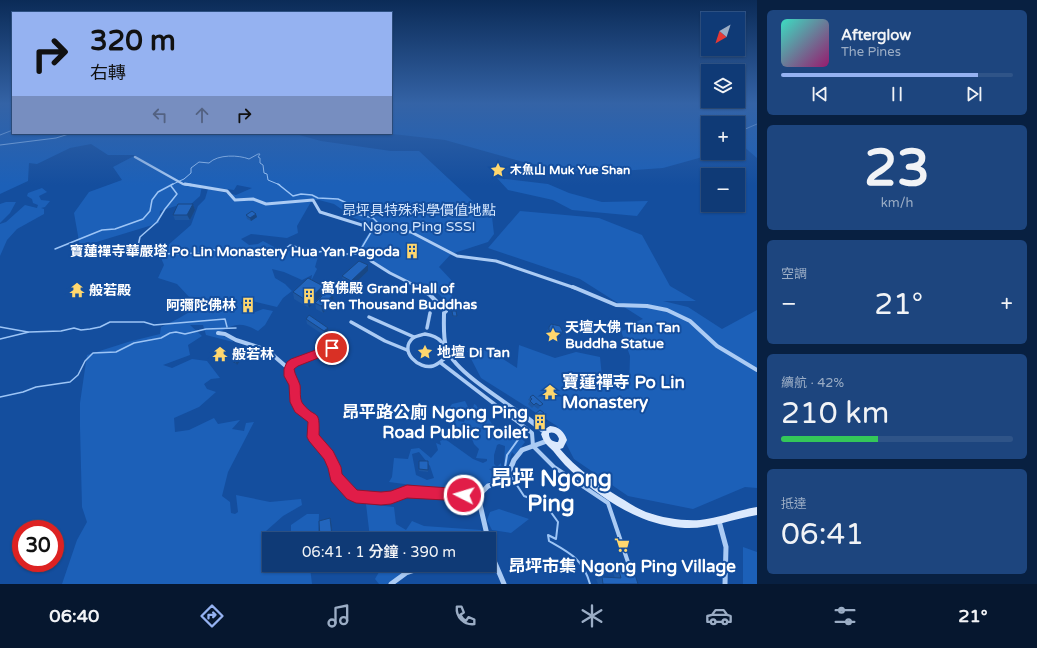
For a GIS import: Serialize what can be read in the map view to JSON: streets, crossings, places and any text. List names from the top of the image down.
{
  "districts": ["昂坪 Ngong Ping"],
  "parks": ["昂坪具特殊科學價值地點 Ngong Ping SSSI"],
  "places": {
    "place": ["木魚山 Muk Yue Shan", "天壇大佛 Tian Tan Buddha Statue", "地壇 Di Tan"],
    "building": [
      "寶蓮禪寺華嚴塔 Po Lin Monastery Hua Yan Pagoda",
      "萬佛殿 Grand Hall of Ten Thousand Buddhas",
      "阿彌陀佛林",
      "昂平路公廁 Ngong Ping Road Public Toilet"
    ],
    "temple": ["般若殿", "般若林", "寶蓮禪寺 Po Lin Monastery"],
    "supermarket": ["昂坪市集 Ngong Ping Village"]
  },
  "north": "bottom left",
  "page": {
    "map_buttons": ["+", "−"],
    "turn": ["320 m", "右轉"],
    "song": ["Afterglow", "The Pines"],
    "tile": [
      ["23", "km/h"],
      "空調",
      ["續航 · 42%", "210 km"],
      ["抵達", "06:41"]
    ],
    "heat": ["−", "21°", "+"],
    "limit": "30",
    "trip": "06:41 · 1 分鐘 · 390 m",
    "tabs": ["06:40", "21°"]
  }
}
